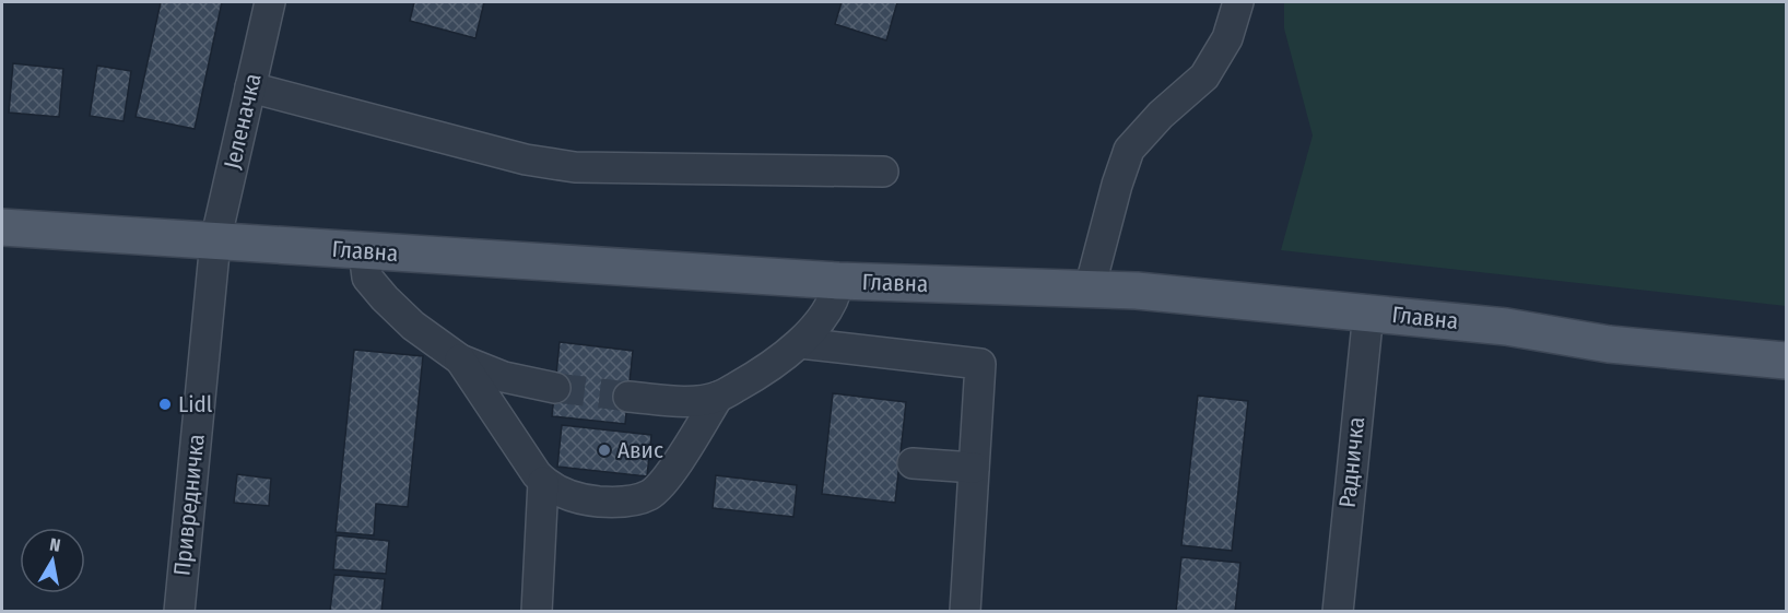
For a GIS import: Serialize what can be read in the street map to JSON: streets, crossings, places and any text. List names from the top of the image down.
{
  "streets": {
    "main road": ["Главна"],
    "street": ["Јеленачка", "Радничка", "Привредничка"]
  },
  "crossings": [
    ["Јеленачка", "Главна"],
    ["Јеленачка", "Привредничка"],
    ["Главна", "Радничка"],
    ["Главна", "Привредничка"]
  ],
  "places": ["Lidl", "Авис"],
  "north": "top"
}
